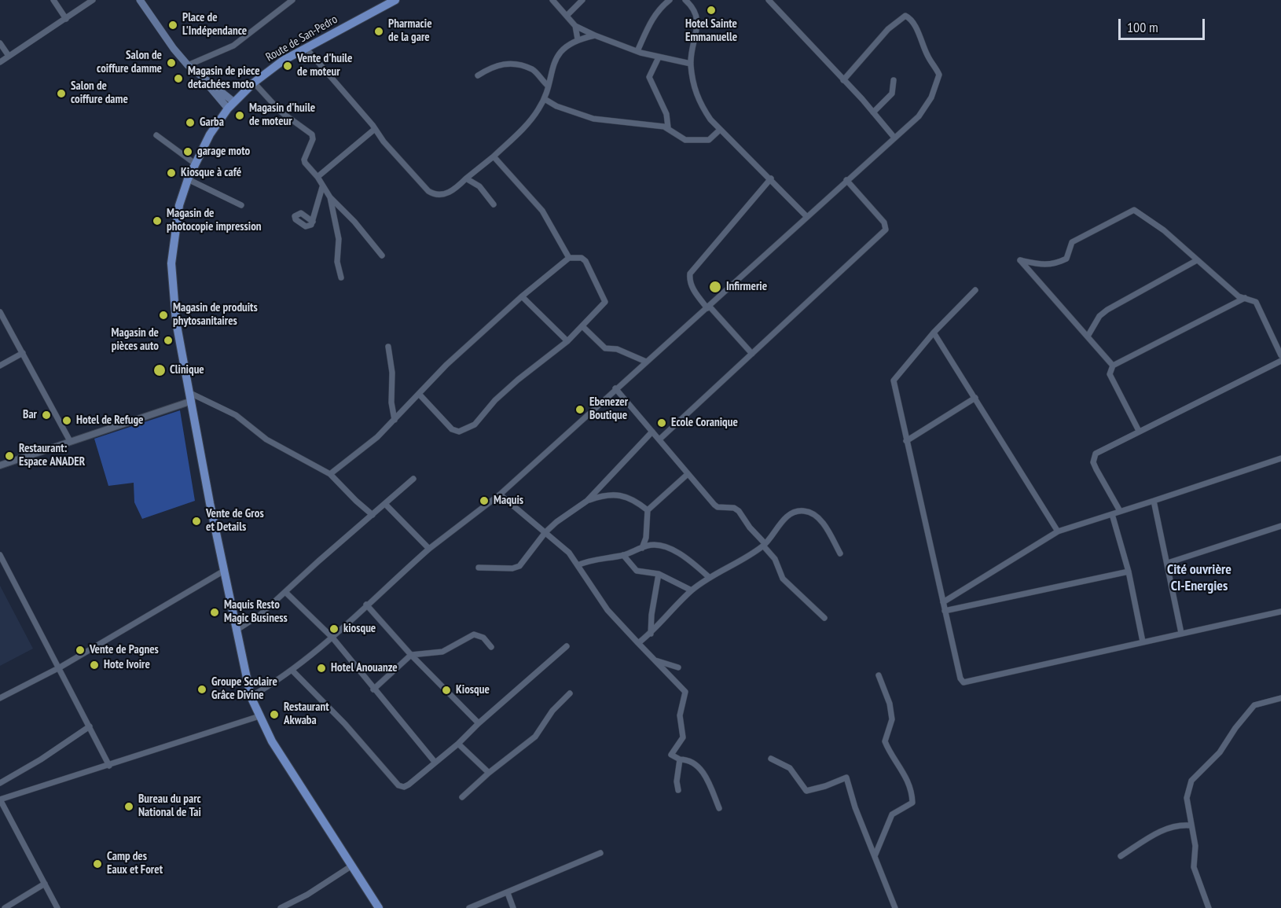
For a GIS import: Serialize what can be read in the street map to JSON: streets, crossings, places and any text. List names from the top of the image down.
{
  "streets": {
    "main road": ["Route de San-Pedro"]
  },
  "districts": ["Cité ouvrière CI-Energies"],
  "places": [
    "Hotel Sainte Emmanuelle",
    "Place de L'Indépendance",
    "Pharmacie de la gare",
    "Salon de coiffure damme",
    "Vente d'huile de moteur",
    "Magasin de piece detachées moto",
    "Salon de coiffure dame",
    "Magasin d'huile de moteur",
    "Garba",
    "garage moto",
    "Kiosque à café",
    "Magasin de photocopie impression",
    "Infirmerie",
    "Magasin de produits phytosanitaires",
    "Magasin de pièces auto",
    "Clinique",
    "Ebenezer Boutique",
    "Bar",
    "Hotel de Refuge",
    "Ecole Coranique",
    "Restaurant: Espace ANADER",
    "Maquis",
    "Vente de Gros et Details",
    "Maquis Resto Magic Business",
    "kiosque",
    "Vente de Pagnes",
    "Hote Ivoire",
    "Hotel Anouanze",
    "Groupe Scolaire Grâce Divine",
    "Kiosque",
    "Restaurant Akwaba",
    "Bureau du parc National de Tai",
    "Camp des Eaux et Foret"
  ],
  "scale_bar": "100 m"
}
